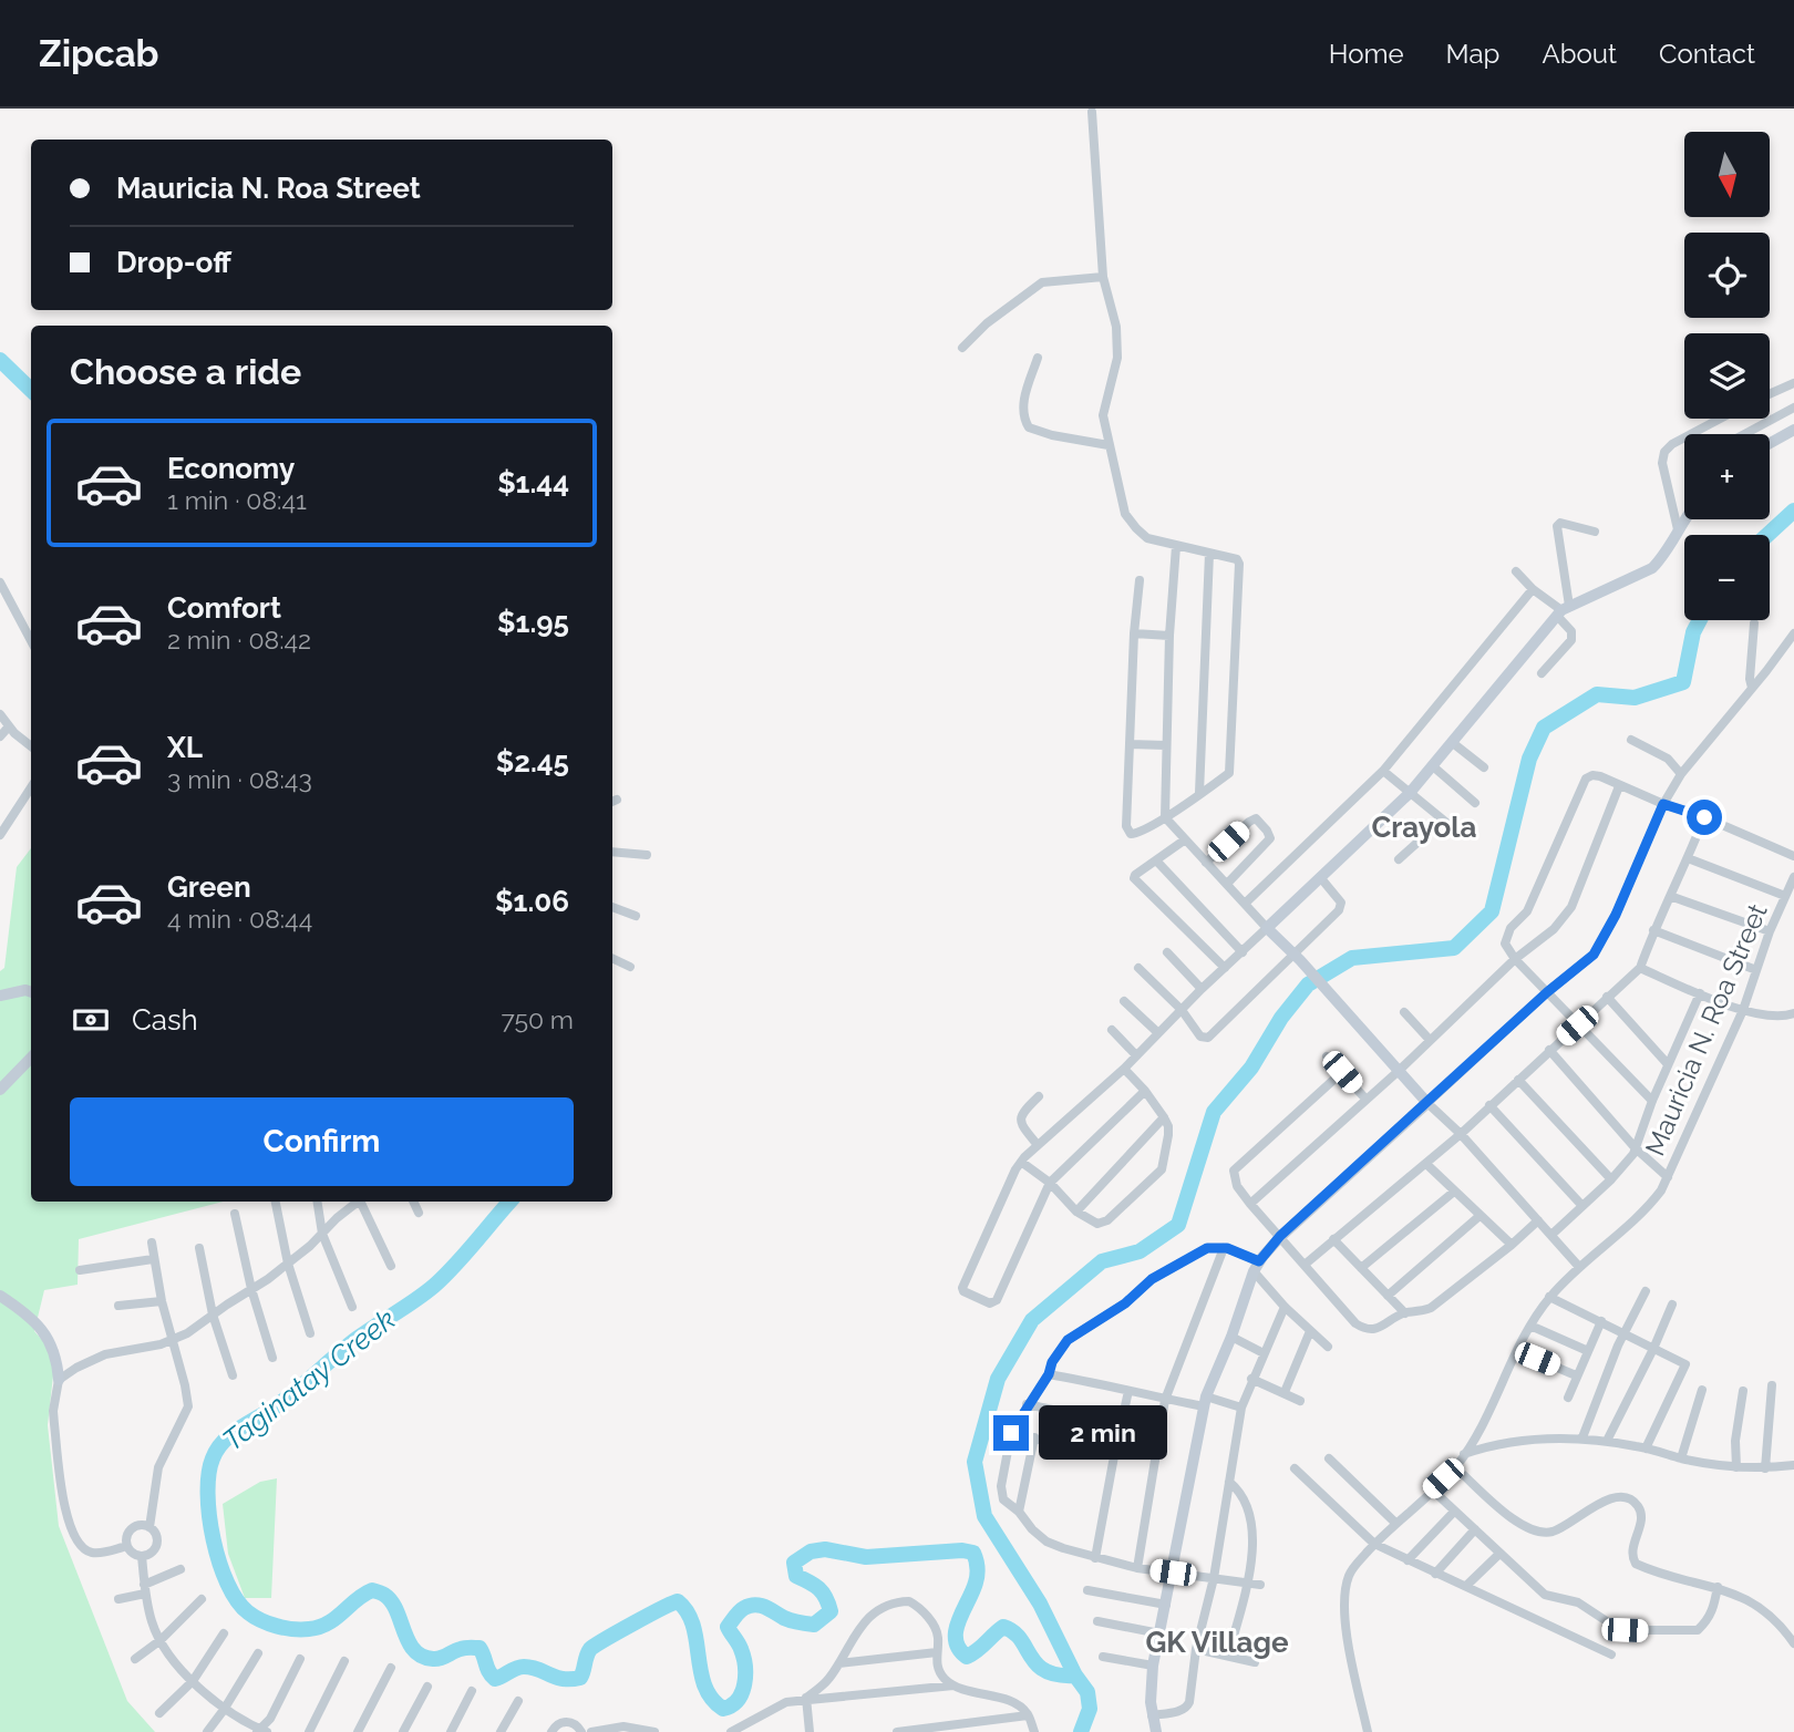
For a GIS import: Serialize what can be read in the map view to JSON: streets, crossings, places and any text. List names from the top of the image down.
{
  "streets": {
    "street": ["Mauricia N. Roa Street"]
  },
  "districts": ["Crayola", "GK Village"],
  "water": ["Taginatay Creek"],
  "north": "bottom",
  "page": {
    "header": "Zipcab",
    "nav": [
      "Home",
      "Map",
      "About",
      "Contact"
    ],
    "map_buttons": ["+", "−"],
    "banner": ["Mauricia N. Roa Street", "Drop-off"],
    "heading": "Choose a ride",
    "list": [
      {
        "name": "Economy",
        "note": "1 min · 08:41",
        "value": "$1.44"
      },
      {
        "name": "Comfort",
        "note": "2 min · 08:42",
        "value": "$1.95"
      },
      {
        "name": "XL",
        "note": "3 min · 08:43",
        "value": "$2.45"
      },
      {
        "name": "Green",
        "note": "4 min · 08:44",
        "value": "$1.06"
      }
    ],
    "pay": ["Cash", "750 m"],
    "buttons": "Confirm",
    "bubble": "2 min"
  }
}
